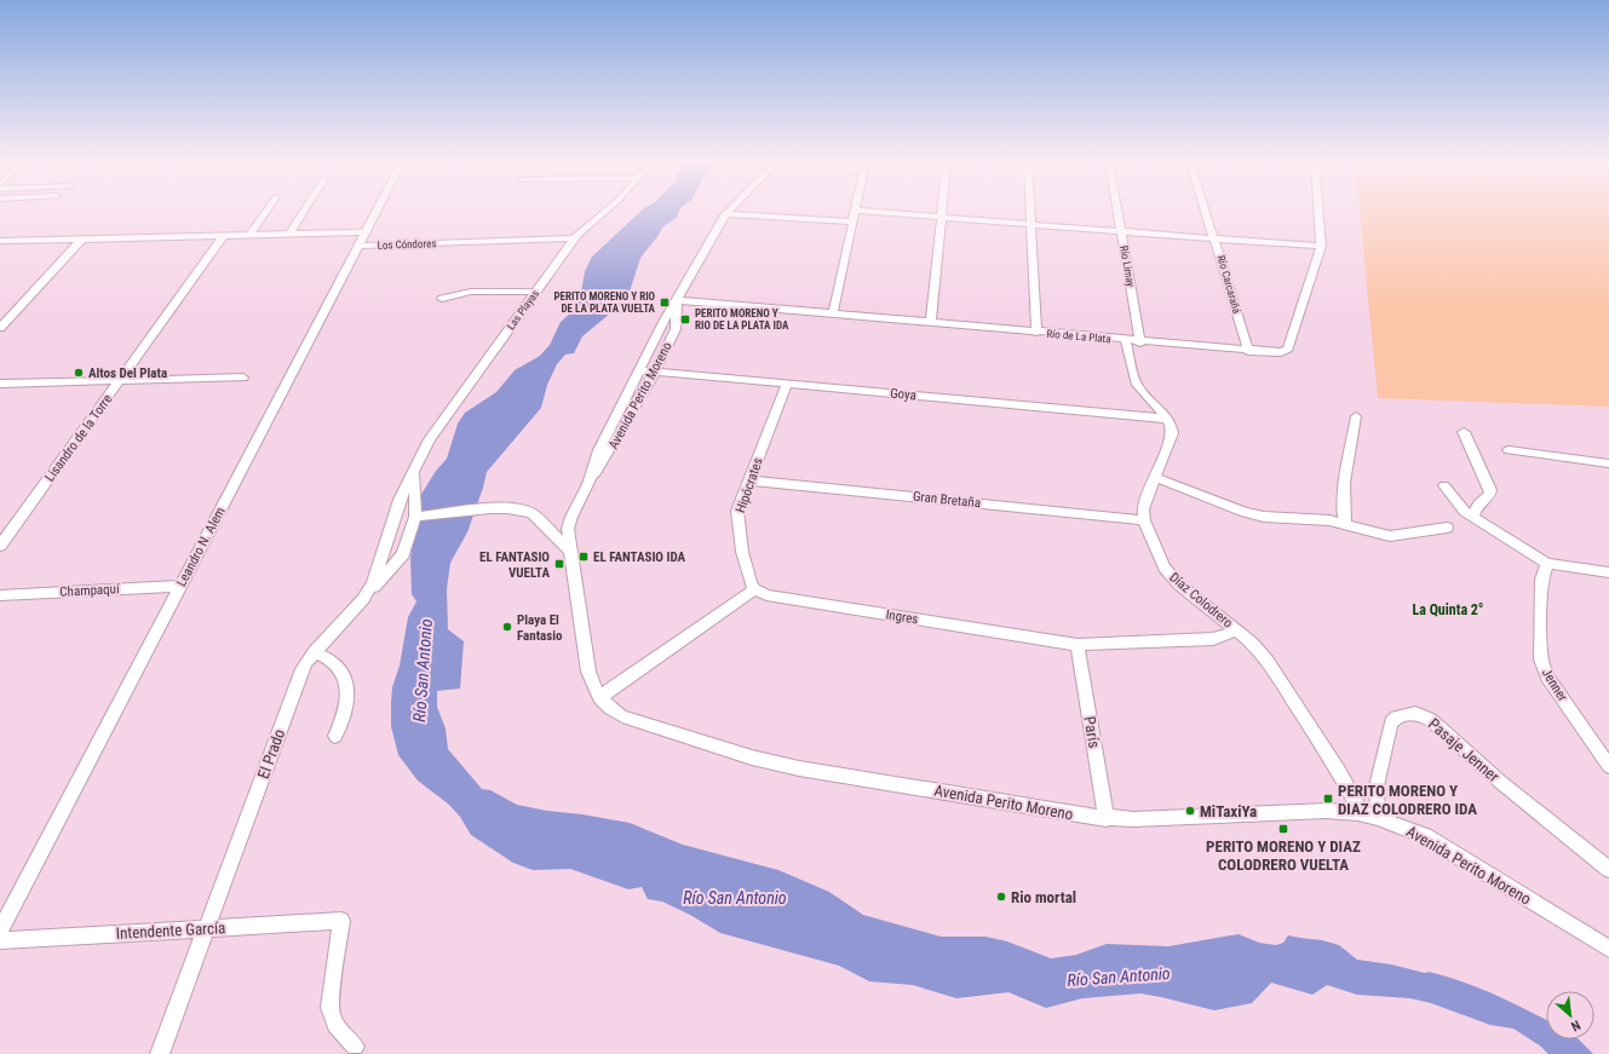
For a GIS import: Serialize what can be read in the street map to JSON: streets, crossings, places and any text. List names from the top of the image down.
{
  "streets": {
    "street": [
      "Los Cóndores",
      "Río Limay",
      "Río Carcarañá",
      "Las Playas",
      "Río de La Plata",
      "Goya",
      "Avenida Perito Moreno",
      "Lisandro de la Torre",
      "Hipócrates",
      "Gran Bretaña",
      "Leandro N. Alem",
      "Champaquí",
      "Díaz Colodrero",
      "Ingres",
      "Jenner",
      "París",
      "Pasaje Jenner",
      "El Prado",
      "Intendente García"
    ]
  },
  "crossings": [
    ["Los Cóndores", "Las Playas"],
    ["Los Cóndores", "Lisandro de la Torre"],
    ["Los Cóndores", "Leandro N. Alem"],
    ["Río Limay", "Río de La Plata"],
    ["Río Carcarañá", "Río de La Plata"],
    ["Las Playas", "El Prado"],
    ["Río de La Plata", "Avenida Perito Moreno"],
    ["Goya", "Avenida Perito Moreno"],
    ["Goya", "Hipócrates"],
    ["Goya", "Díaz Colodrero"],
    ["Avenida Perito Moreno", "Díaz Colodrero"],
    ["Avenida Perito Moreno", "París"],
    ["Avenida Perito Moreno", "Pasaje Jenner"],
    ["Hipócrates", "Gran Bretaña"],
    ["Hipócrates", "Ingres"],
    ["Gran Bretaña", "Díaz Colodrero"],
    ["Leandro N. Alem", "Champaquí"],
    ["Díaz Colodrero", "Ingres"],
    ["Ingres", "París"],
    ["El Prado", "Intendente García"]
  ],
  "districts": ["La Quinta 2°"],
  "water": ["Río San Antonio"],
  "places": {
    "transit": [
      "PERITO MORENO Y RIO DE LA PLATA VUELTA",
      "PERITO MORENO Y RIO DE LA PLATA IDA",
      "EL FANTASIO IDA",
      "EL FANTASIO VUELTA",
      "PERITO MORENO Y DIAZ COLODRERO IDA",
      "PERITO MORENO Y DIAZ COLODRERO VUELTA"
    ],
    "other": [
      "Altos Del Plata",
      "Playa El Fantasio",
      "MiTaxiYa",
      "Rio mortal"
    ]
  },
  "north": "bottom right"
}
